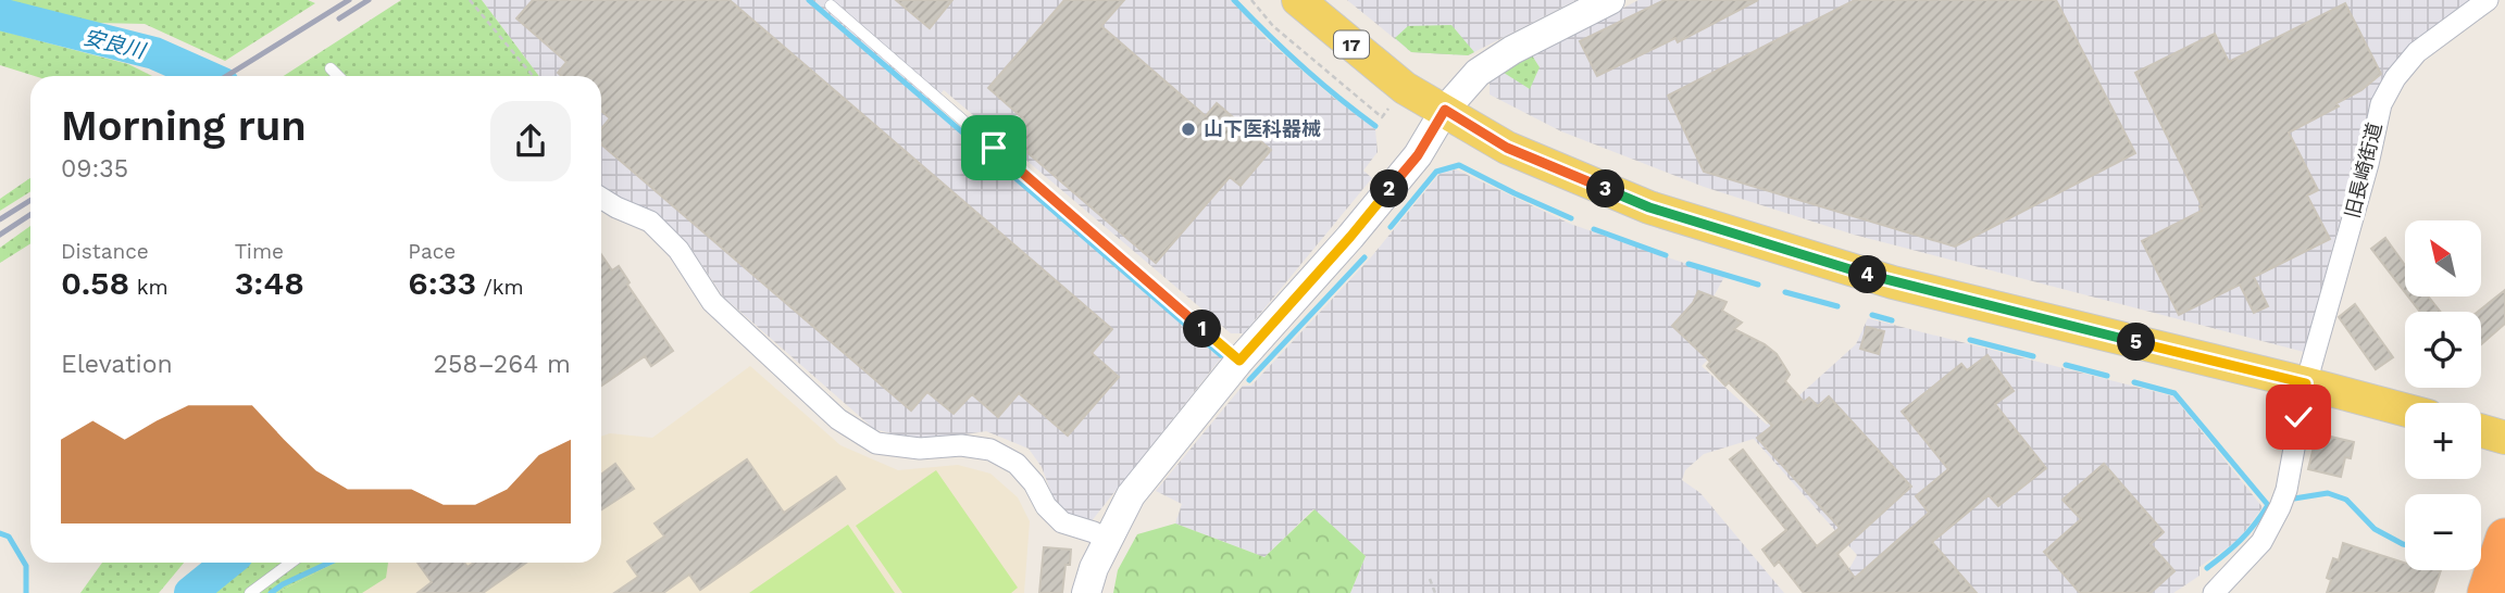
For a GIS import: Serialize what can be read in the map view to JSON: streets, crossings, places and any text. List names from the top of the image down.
{
  "streets": {
    "main road": ["17"],
    "street": ["旧長崎街道"]
  },
  "crossings": [
    ["17", "旧長崎街道"]
  ],
  "water": ["安良川"],
  "places": ["山下医科器械"],
  "north": "top left",
  "page": {
    "heading": ["Morning run", "09:35"],
    "pins": [
      "2",
      "3",
      "4",
      "1",
      "5"
    ],
    "stats": [
      ["Distance", "0.58 km"],
      ["Time", "3:48"],
      ["Pace", "6:33 /km"]
    ],
    "map_buttons": ["+", "−"],
    "chart": ["Elevation", "258–264 m"]
  }
}
